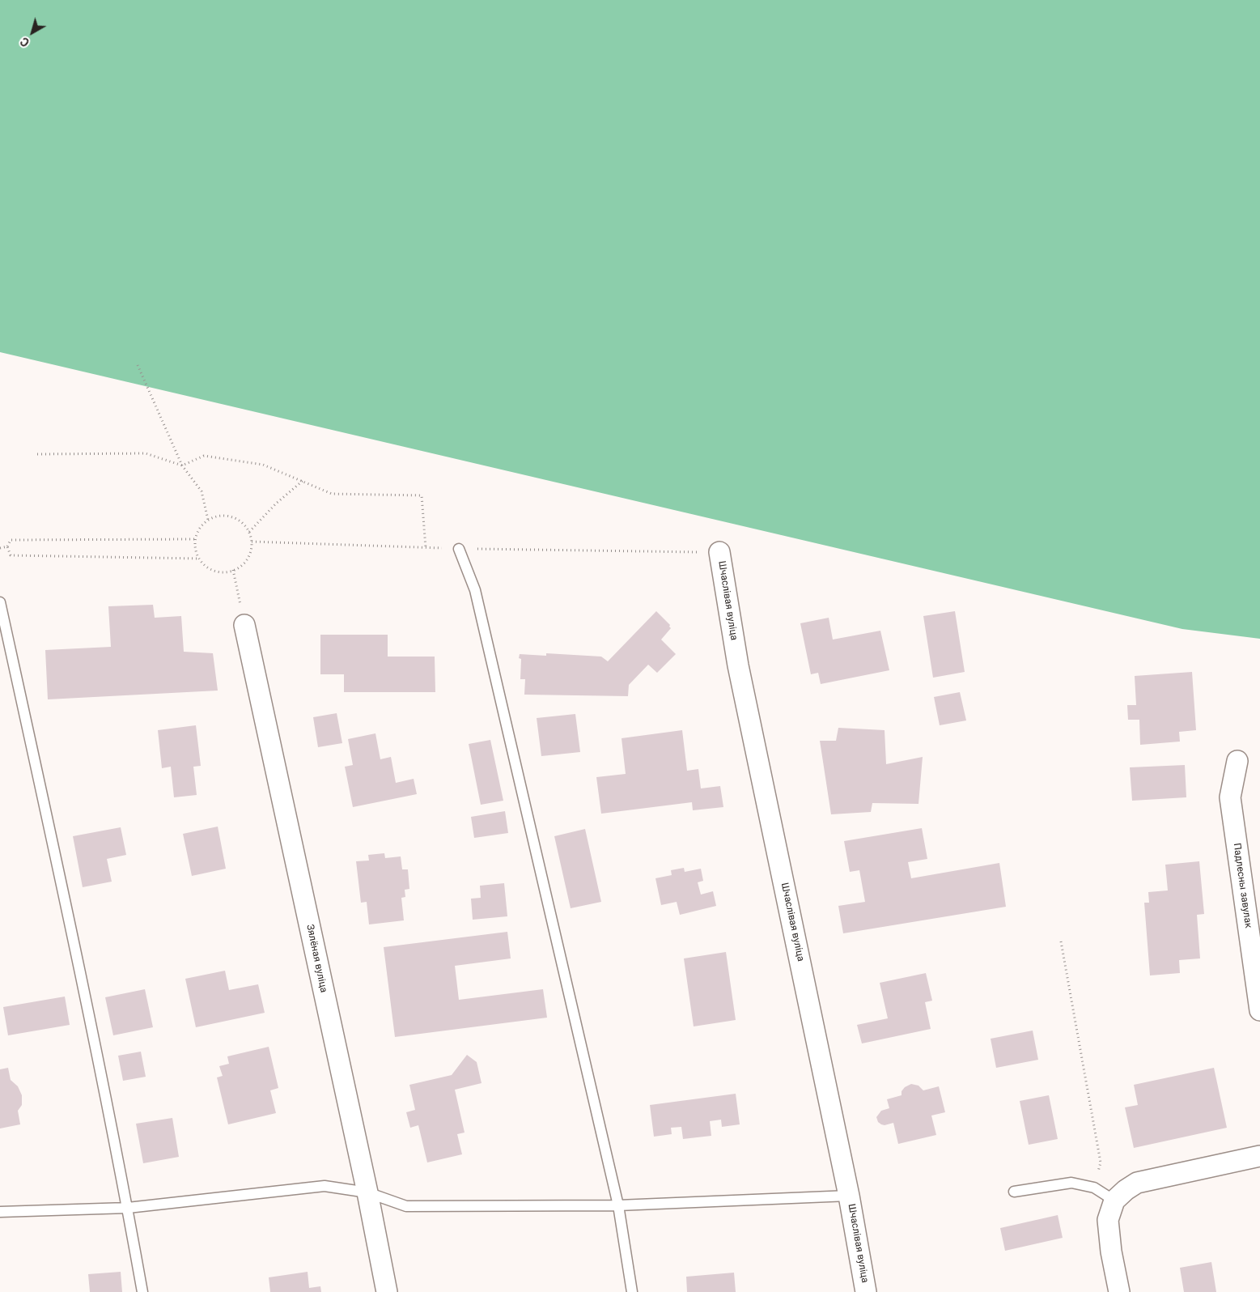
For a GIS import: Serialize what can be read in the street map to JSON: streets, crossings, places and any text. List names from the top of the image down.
{
  "streets": {
    "street": ["Шчаслівая вуліца", "Падлесны завулак", "Зялёная вуліца"]
  },
  "north": "bottom left"
}
